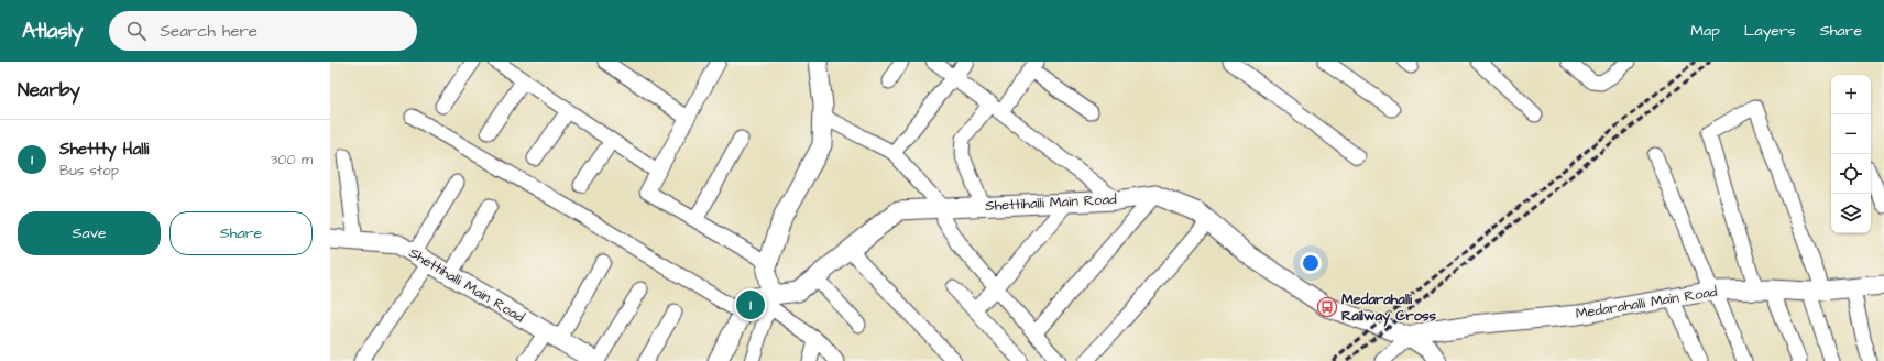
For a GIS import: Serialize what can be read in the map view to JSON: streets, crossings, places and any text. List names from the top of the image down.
{
  "streets": {
    "street": ["Shettihalli Main Road", "Medarahalli Main Road"]
  },
  "places": {
    "bus stop": ["Medarahalli Railway Cross"]
  },
  "page": {
    "header": "Atlasly",
    "search": "Search here",
    "nav": ["Map", "Layers", "Share"],
    "heading": "Nearby",
    "map_buttons": ["+", "−"],
    "list": [
      {
        "mark": "1",
        "name": "Shettty Halli",
        "note": "Bus stop",
        "value": "300 m"
      }
    ],
    "buttons": ["Save", "Share"],
    "pins": "1"
  }
}
